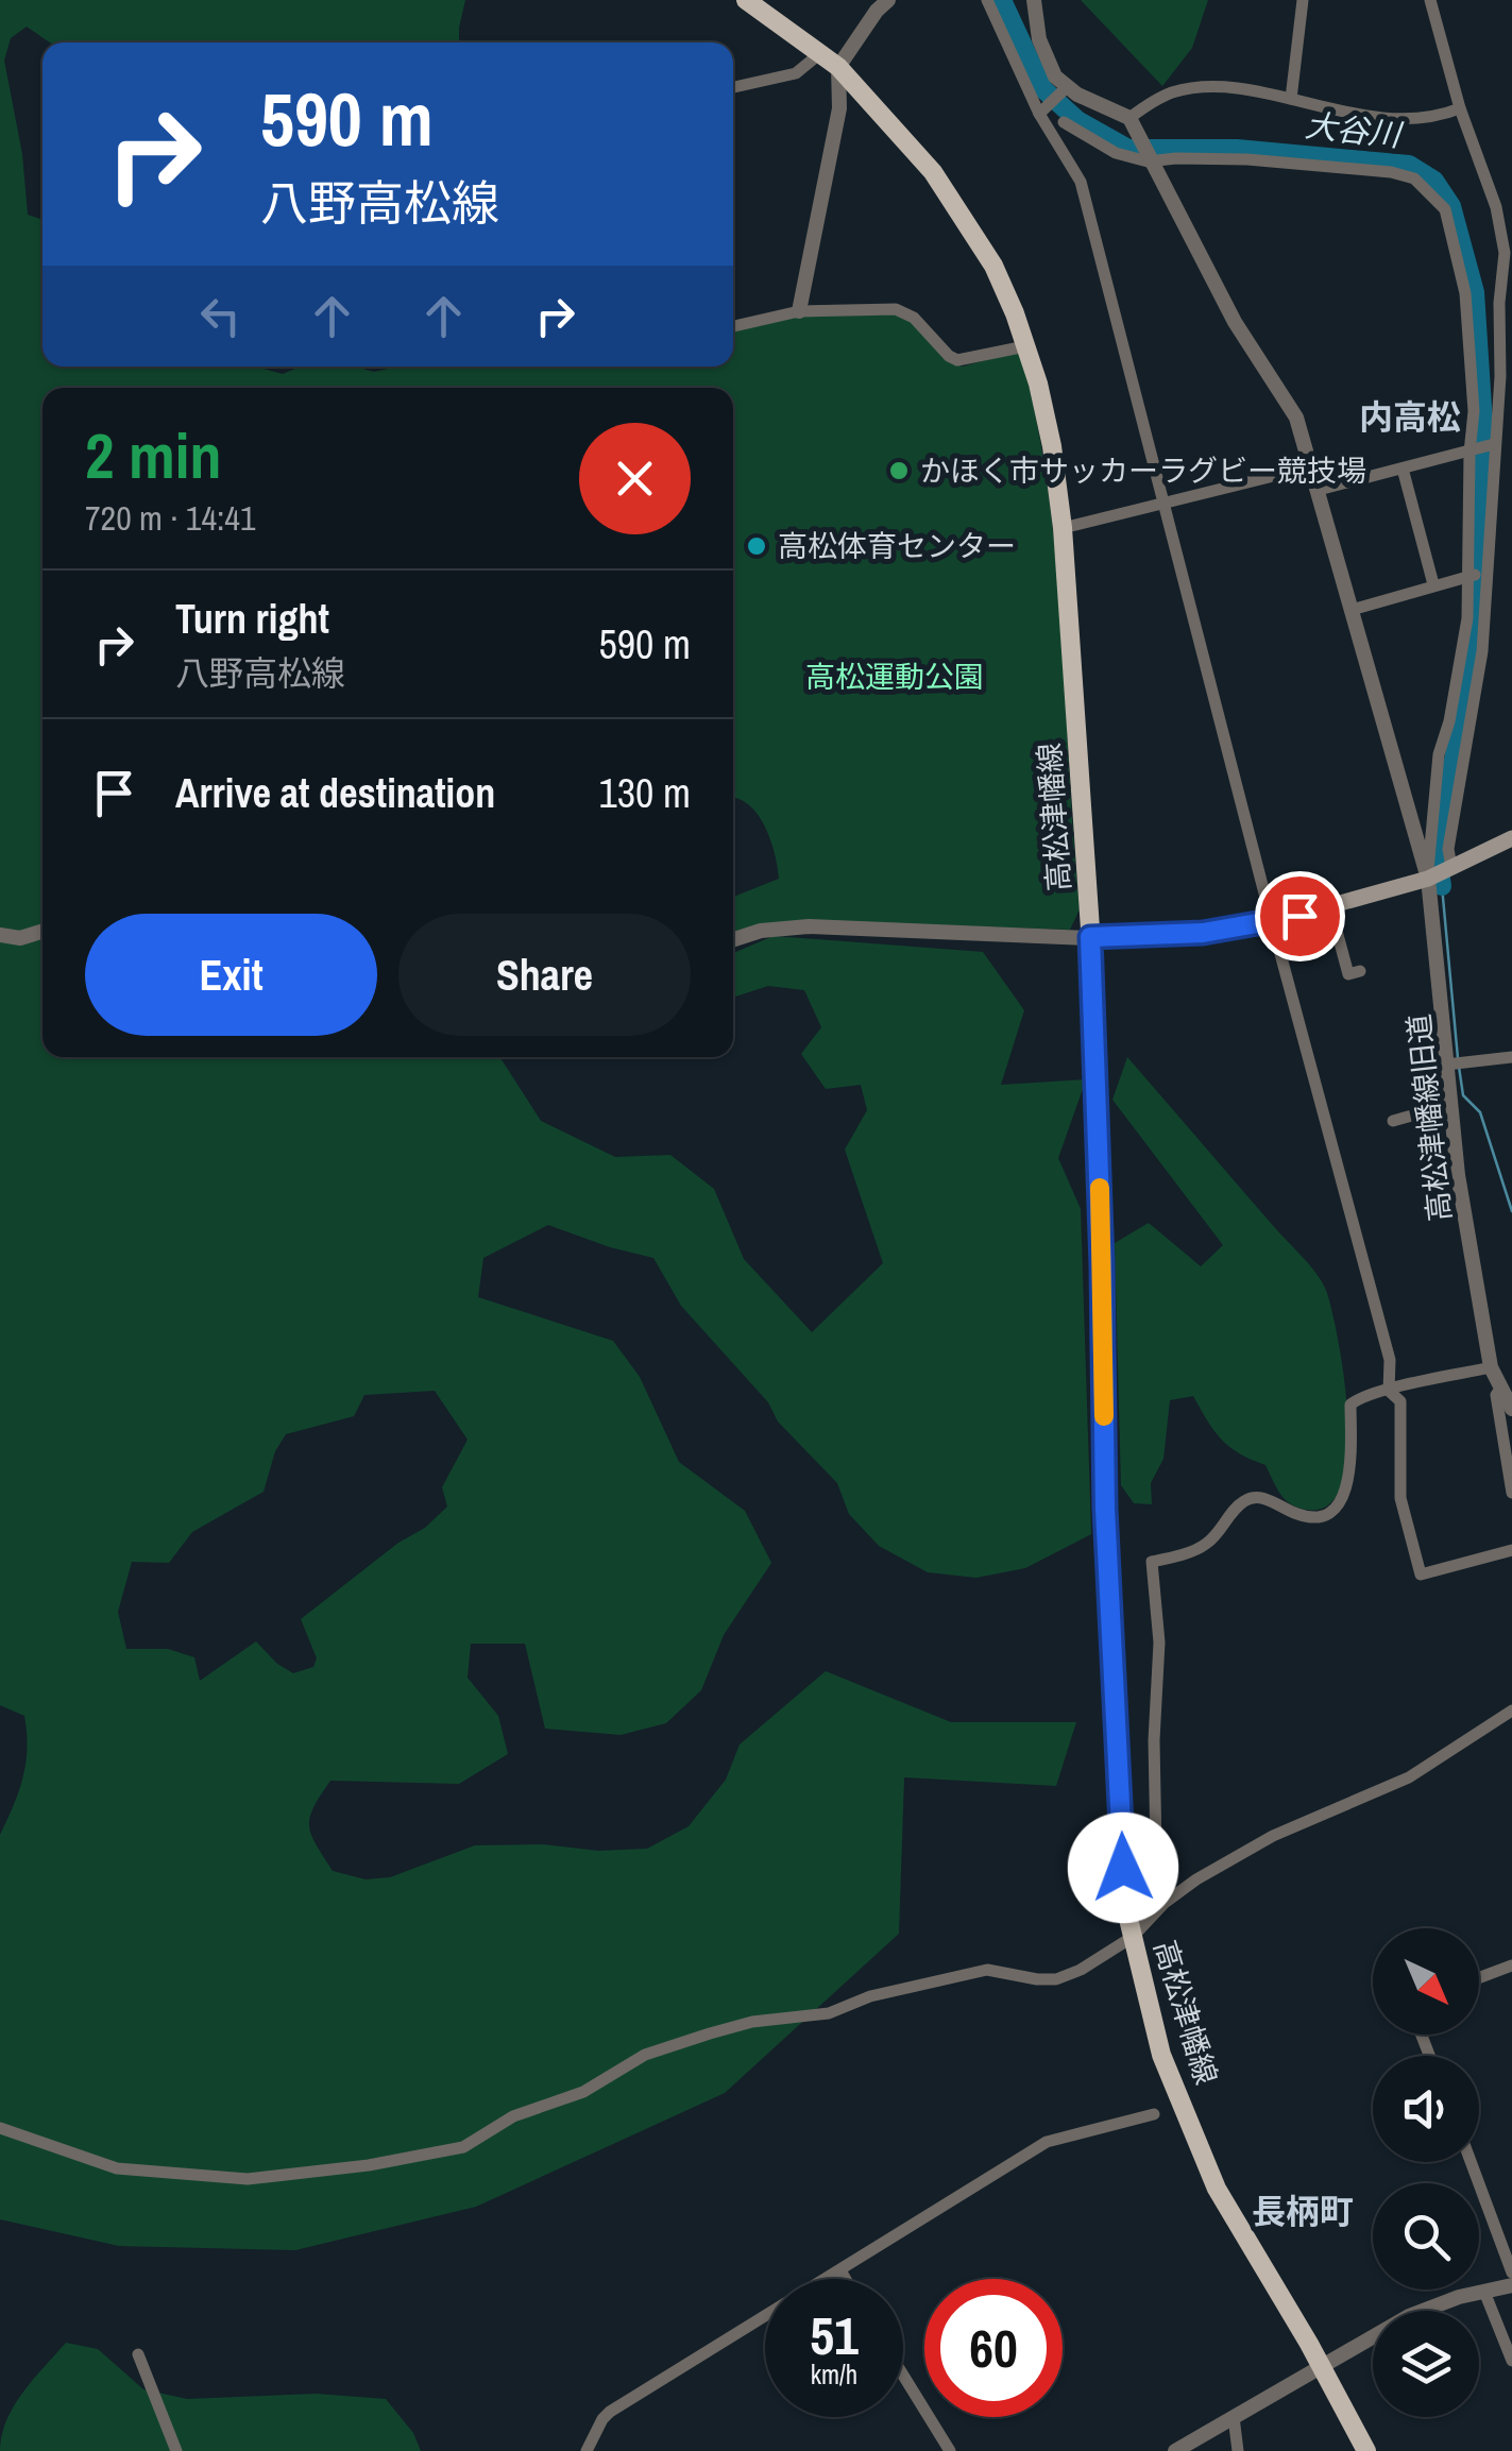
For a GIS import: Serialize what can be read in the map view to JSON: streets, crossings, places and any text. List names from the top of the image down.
{
  "streets": {
    "main road": ["高松津幡線"],
    "street": ["高松津幡線旧道"]
  },
  "districts": ["内高松", "長柄町"],
  "water": ["大谷川"],
  "parks": ["高松運動公園"],
  "places": ["かほく市サッカーラグビー競技場", "高松体育センター"],
  "north": "bottom right",
  "page": {
    "turn": ["590 m", "八野高松線"],
    "heading": ["2 min", "720 m · 14:41"],
    "list": [
      {
        "name": "Turn right",
        "note": "八野高松線",
        "value": "590 m"
      },
      {
        "name": "Arrive at destination",
        "value": "130 m"
      }
    ],
    "buttons": ["Exit", "Share"],
    "speed": "51 km/h",
    "limit": "60"
  }
}
